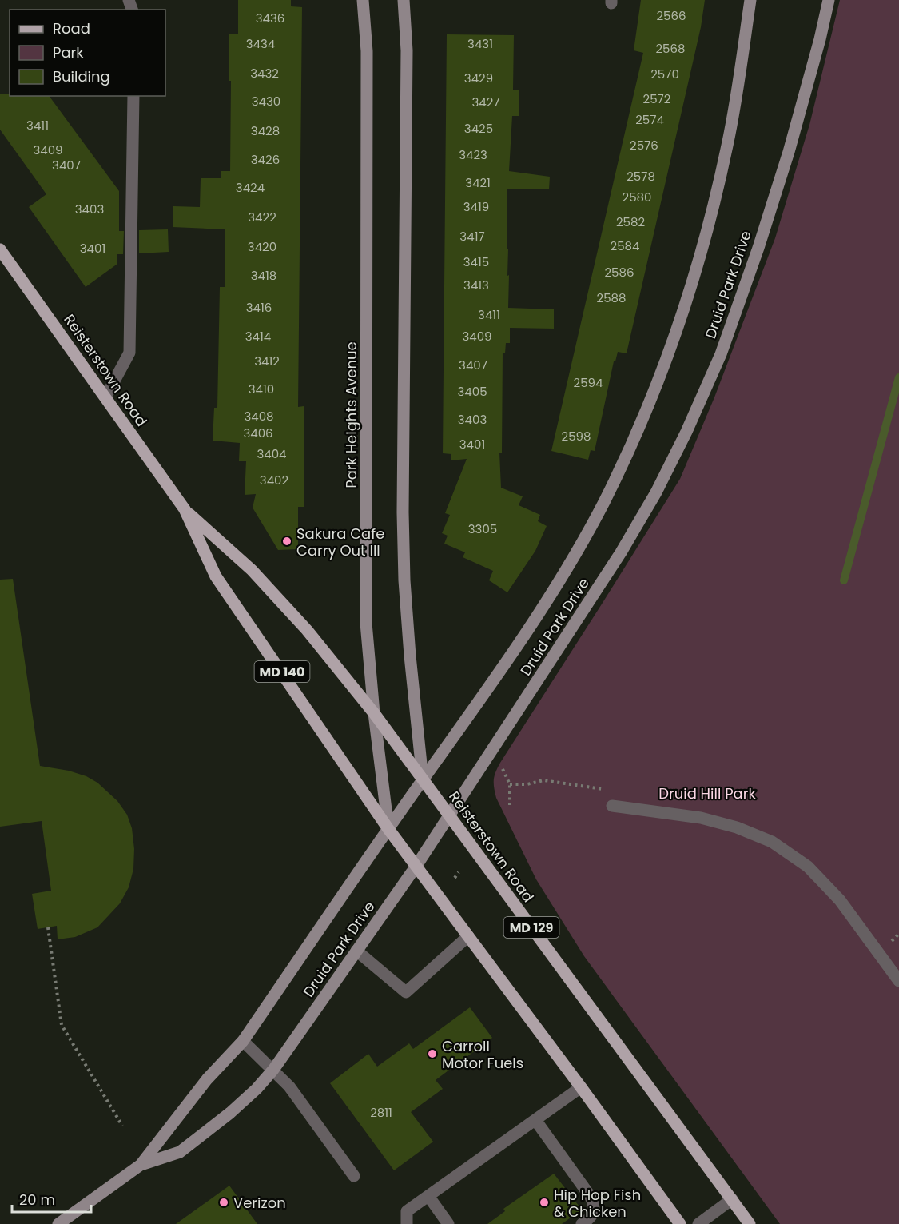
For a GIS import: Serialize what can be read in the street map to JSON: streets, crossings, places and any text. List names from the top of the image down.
{
  "streets": {
    "main road": [
      "Druid Park Drive",
      "Reisterstown Road",
      "Park Heights Avenue",
      "MD 140",
      "MD 129"
    ]
  },
  "crossings": [
    ["Druid Park Drive", "Reisterstown Road"],
    ["Druid Park Drive", "Park Heights Avenue"],
    ["Reisterstown Road", "Park Heights Avenue"]
  ],
  "parks": ["Druid Hill Park"],
  "places": [
    "Sakura Cafe Carry Out III",
    "Carroll Motor Fuels",
    "Verizon",
    "Hip Hop Fish & Chicken"
  ],
  "house_numbers": [
    "2566",
    "3436",
    "3434",
    "3431",
    "2568",
    "3432",
    "2570",
    "3429",
    "2572",
    "3430",
    "3427",
    "2574",
    "3411",
    "3425",
    "3428",
    "2576",
    "3409",
    "3423",
    "3426",
    "3407",
    "2578",
    "3421",
    "3424",
    "2580",
    "3419",
    "3403",
    "3422",
    "2582",
    "3417",
    "2584",
    "3420",
    "3401",
    "3415",
    "2586",
    "3418",
    "3413",
    "2588",
    "3416",
    "3411",
    "3414",
    "3409",
    "3412",
    "3407",
    "2594",
    "3410",
    "3405",
    "3408",
    "3403",
    "3406",
    "2598",
    "3401",
    "3404",
    "3402",
    "3305",
    "2811"
  ],
  "legend": ["Road", "Park", "Building"],
  "scale_bar": "20 m"
}
